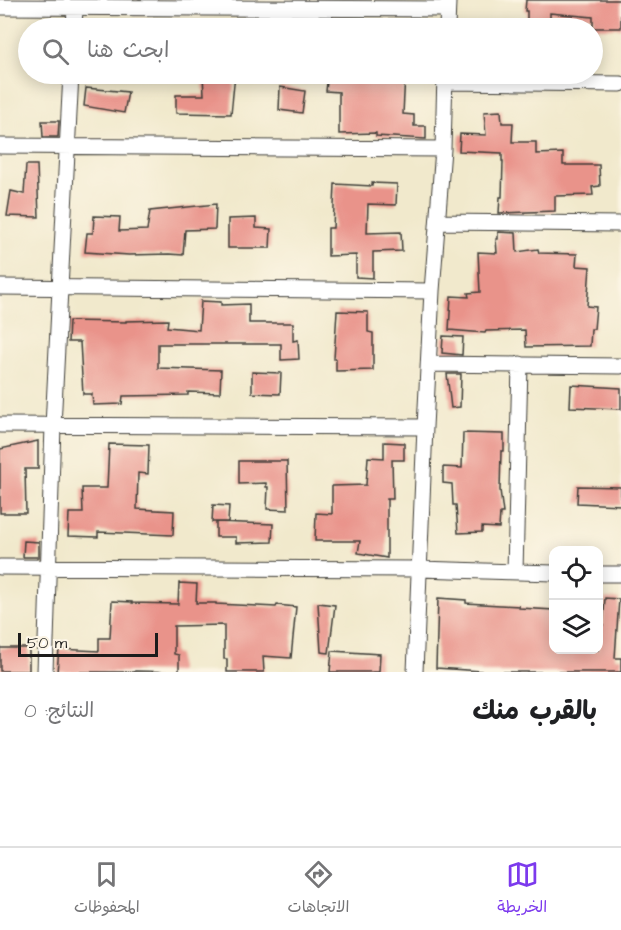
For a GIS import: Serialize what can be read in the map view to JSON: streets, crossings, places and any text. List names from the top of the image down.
{
  "scale_bar": "50 m",
  "page": {
    "search": "ابحث هنا",
    "scale": "50 m",
    "heading": ["بالقرب منك", "النتائج: 0"],
    "nav": ["الخريطة", "الاتجاهات", "المحفوظات"]
  }
}
